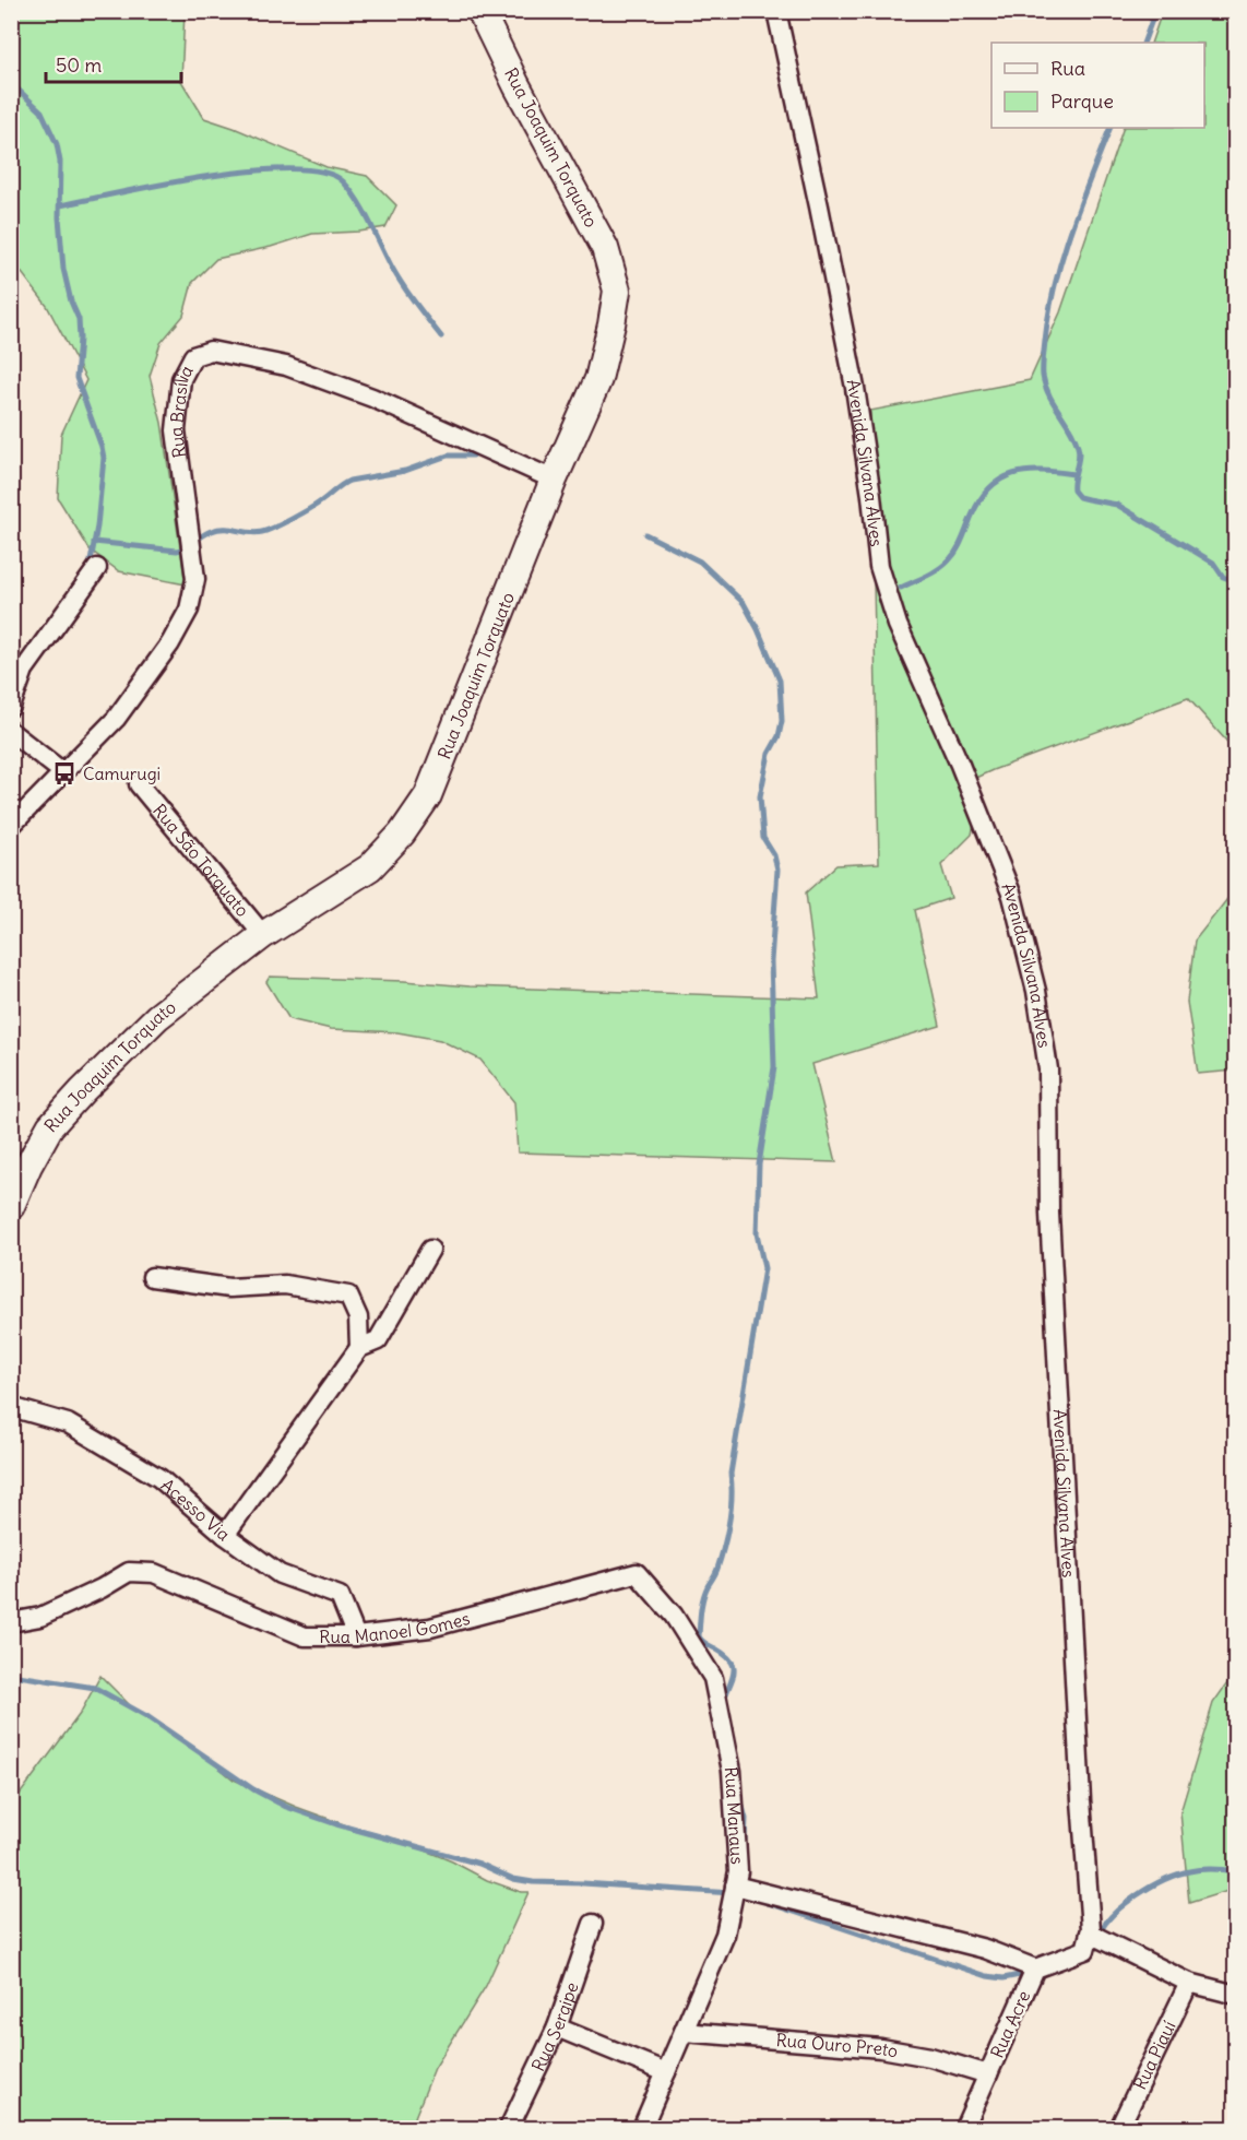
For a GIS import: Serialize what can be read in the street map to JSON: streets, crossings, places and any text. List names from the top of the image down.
{
  "streets": {
    "street": [
      "Rua Joaquim Torquato",
      "Rua Brasília",
      "Avenida Silvana Alves",
      "Rua São Torquato",
      "Acesso Via",
      "Rua Manoel Gomes",
      "Rua Manaus",
      "Rua Acre",
      "Rua Sergipe",
      "Rua Ouro Preto",
      "Rua Piauí"
    ]
  },
  "crossings": [
    ["Rua Joaquim Torquato", "Rua Brasília"],
    ["Rua Joaquim Torquato", "Rua São Torquato"],
    ["Avenida Silvana Alves", "Rua Acre"],
    ["Acesso Via", "Rua Manoel Gomes"],
    ["Rua Manoel Gomes", "Rua Manaus"],
    ["Rua Manaus", "Rua Ouro Preto"],
    ["Rua Acre", "Rua Ouro Preto"]
  ],
  "places": {
    "bus stop": ["Camurugi"]
  },
  "legend": ["Rua", "Parque"],
  "scale_bar": "50 m"
}
